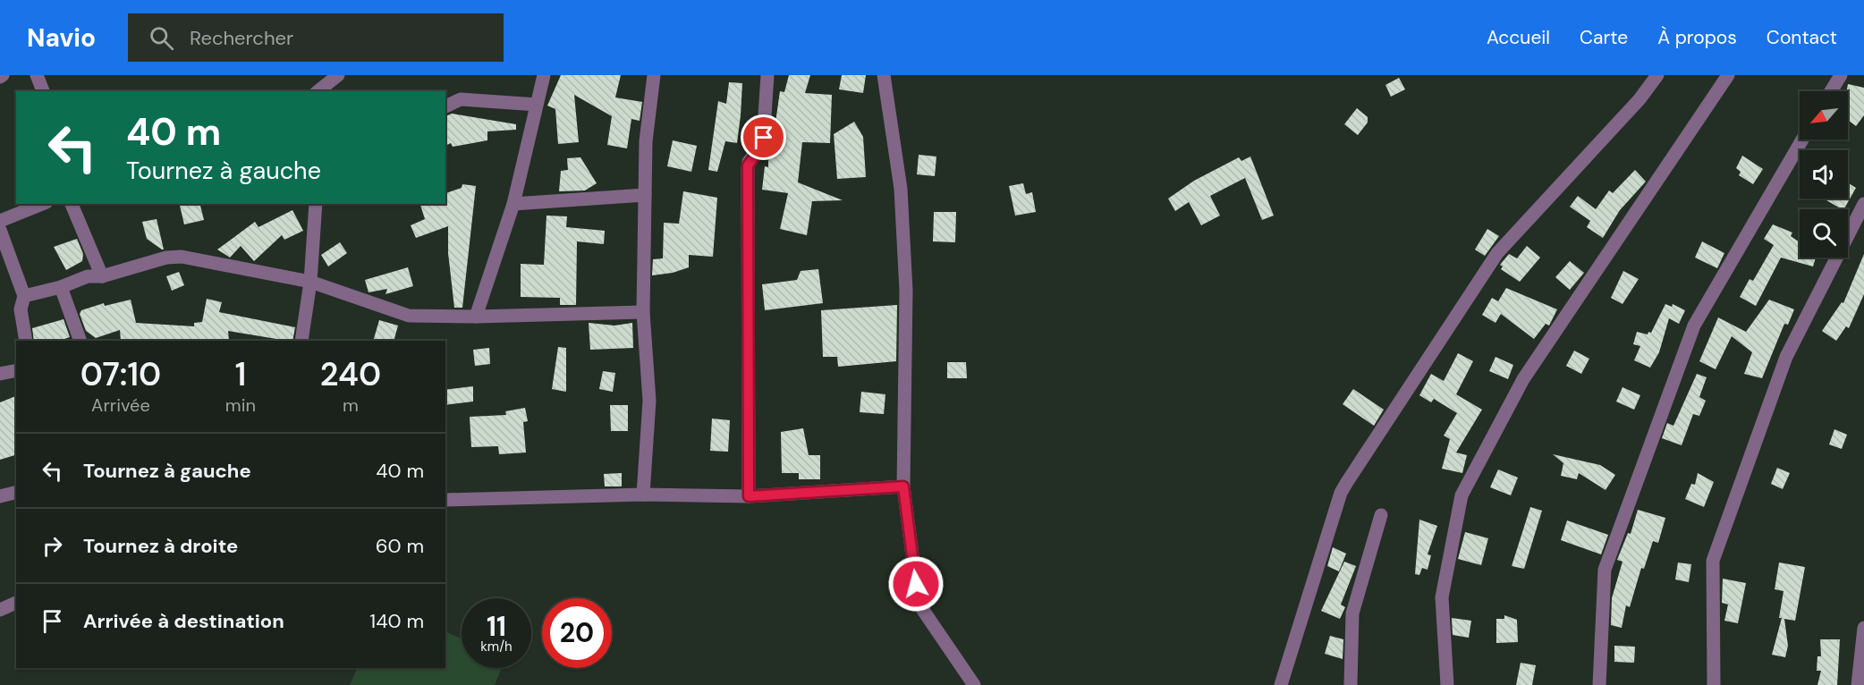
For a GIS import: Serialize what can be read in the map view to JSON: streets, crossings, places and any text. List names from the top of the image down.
{
  "north": "bottom left",
  "page": {
    "header": "Navio",
    "search": "Rechercher",
    "nav": [
      "Accueil",
      "Carte",
      "À propos",
      "Contact"
    ],
    "turn": ["40 m", "Tournez à gauche"],
    "eta": [
      "07:10",
      "Arrivée",
      "1",
      "min",
      "240",
      "m"
    ],
    "list": [
      {
        "name": "Tournez à gauche",
        "value": "40 m"
      },
      {
        "name": "Tournez à droite",
        "value": "60 m"
      },
      {
        "name": "Arrivée à destination",
        "value": "140 m"
      }
    ],
    "speed": "11 km/h",
    "limit": "20"
  }
}
